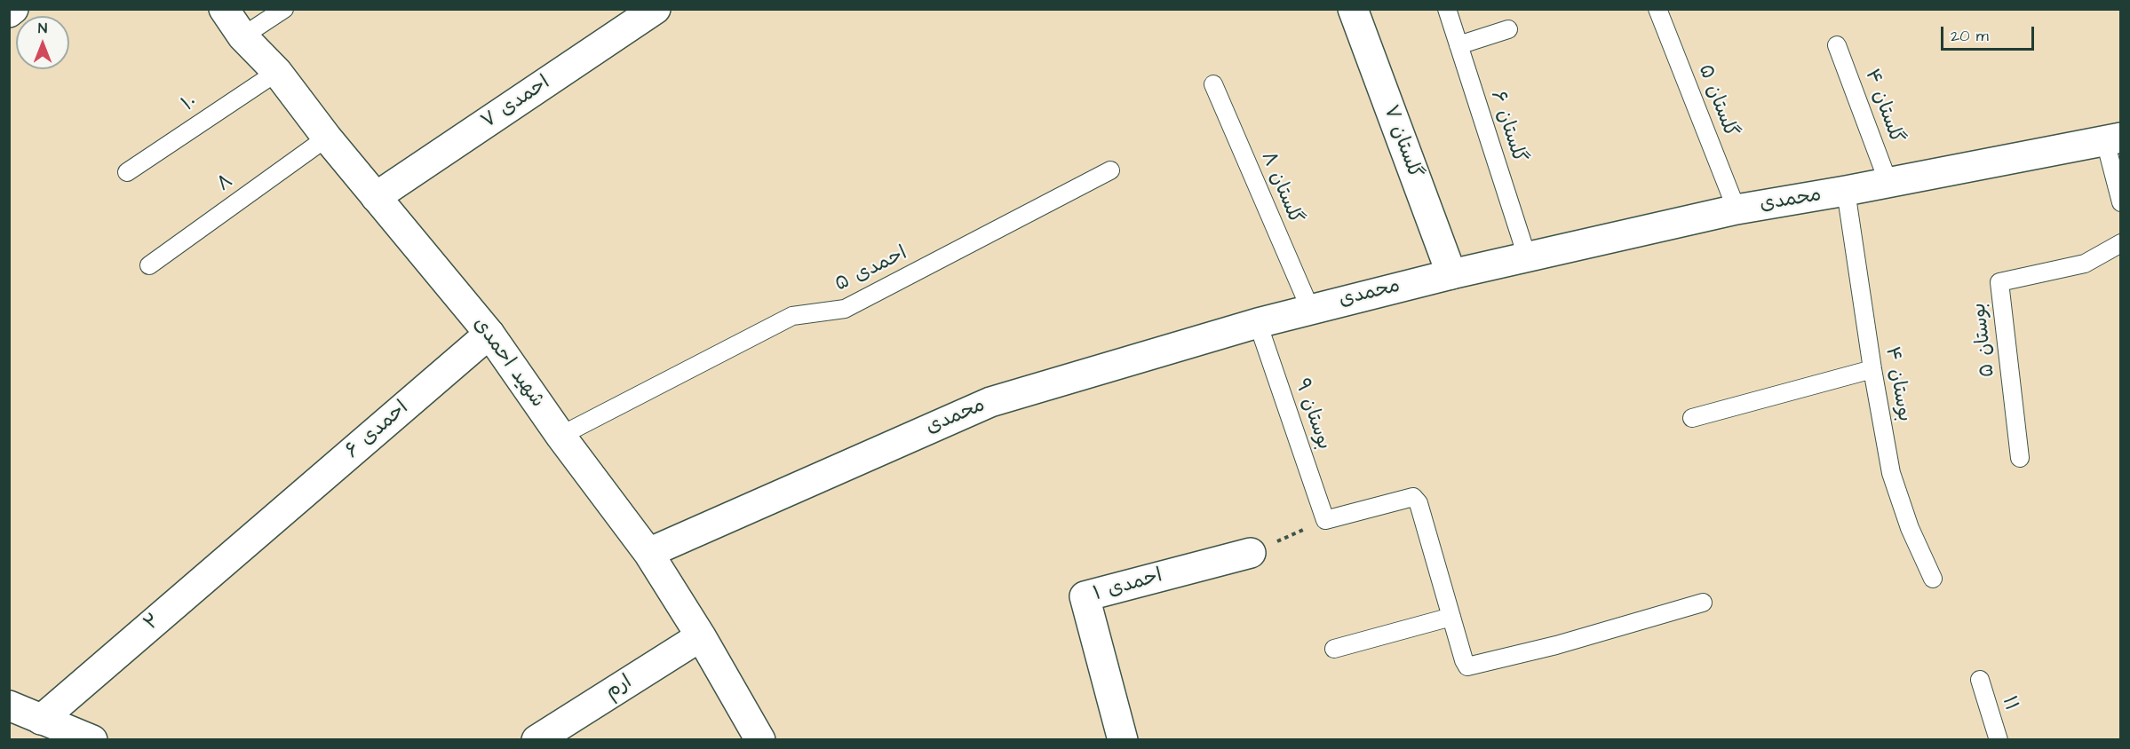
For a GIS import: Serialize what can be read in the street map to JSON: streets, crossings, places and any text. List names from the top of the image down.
{
  "streets": {
    "street": [
      "احمدی ۷",
      "گلستان ۷",
      "محمدی",
      "شهید احمدی",
      "احمدی ۶",
      "احمدی ۱",
      "۲",
      "ارم"
    ],
    "lane": [
      "گلستان ۵",
      "۱۰",
      "گلستان ۴",
      "گلستان ۶",
      "۸",
      "گلستان ۸",
      "احمدی ۵",
      "بوستان ۵",
      "بوستان ۴",
      "بوستان ۹",
      "۱۱"
    ]
  },
  "crossings": [
    ["گلستان ۵", "محمدی"],
    ["احمدی ۷", "شهید احمدی"],
    ["۱۰", "شهید احمدی"],
    ["گلستان ۴", "محمدی"],
    ["گلستان ۶", "محمدی"],
    ["گلستان ۷", "محمدی"],
    ["۸", "شهید احمدی"],
    ["گلستان ۸", "محمدی"],
    ["محمدی", "شهید احمدی"],
    ["محمدی", "بوستان ۴"],
    ["محمدی", "بوستان ۹"],
    ["احمدی ۵", "شهید احمدی"],
    ["شهید احمدی", "احمدی ۶"],
    ["شهید احمدی", "ارم"],
    ["احمدی ۶", "۲"]
  ],
  "scale_bar": "20 m",
  "north": "top"
}
